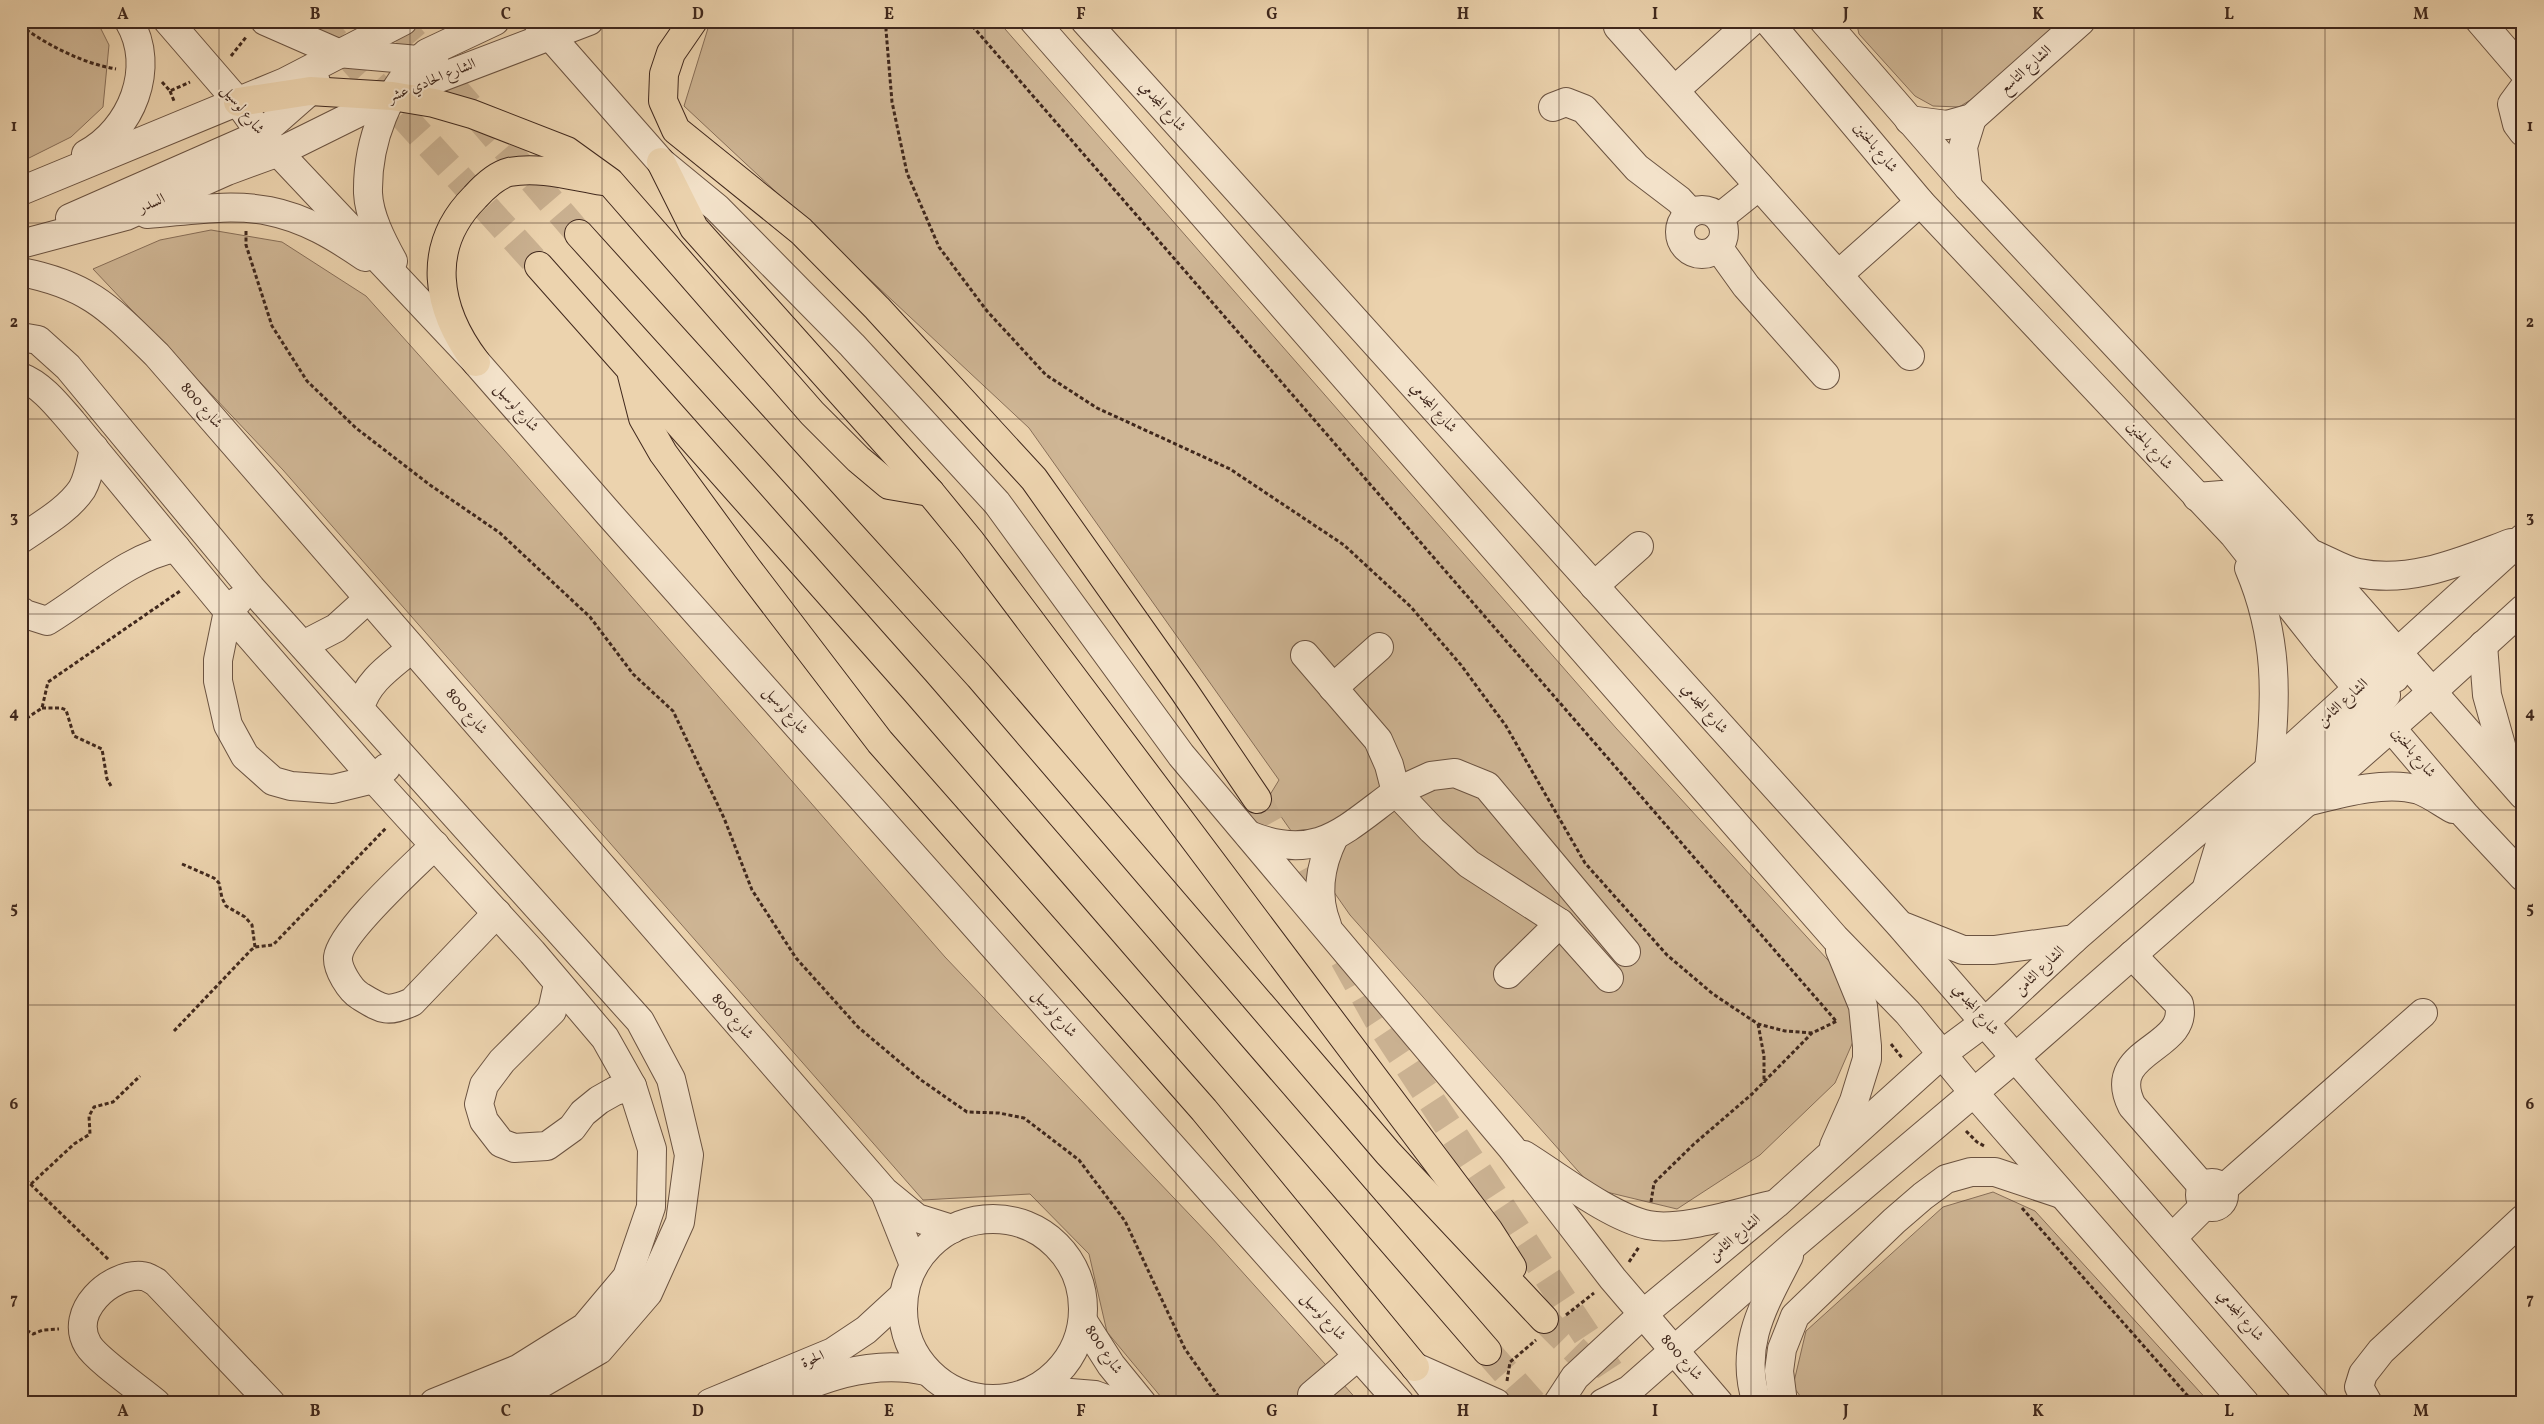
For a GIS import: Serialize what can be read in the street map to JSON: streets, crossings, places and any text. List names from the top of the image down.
{
  "streets": {
    "street": [
      "الشارع التاسع",
      "الشارع الحادي عشر",
      "شارع المجدمي",
      "شارع لوسيل",
      "شارع بالحنين",
      "السدر",
      "شارع 800",
      "الشارع الثامن",
      "الحوة"
    ]
  },
  "crossings": [
    ["الشارع التاسع", "شارع بالحنين"],
    ["الشارع الحادي عشر", "شارع لوسيل"],
    ["الشارع الحادي عشر", "السدر"],
    ["شارع المجدمي", "الشارع الثامن"],
    ["شارع لوسيل", "السدر"],
    ["شارع بالحنين", "الشارع الثامن"],
    ["شارع 800", "الشارع الثامن"]
  ],
  "grid": {
    "columns": [
      "A",
      "B",
      "C",
      "D",
      "E",
      "F",
      "G",
      "H",
      "I",
      "J",
      "K",
      "L",
      "M"
    ],
    "rows": [
      "1",
      "2",
      "3",
      "4",
      "5",
      "6",
      "7"
    ]
  }
}
